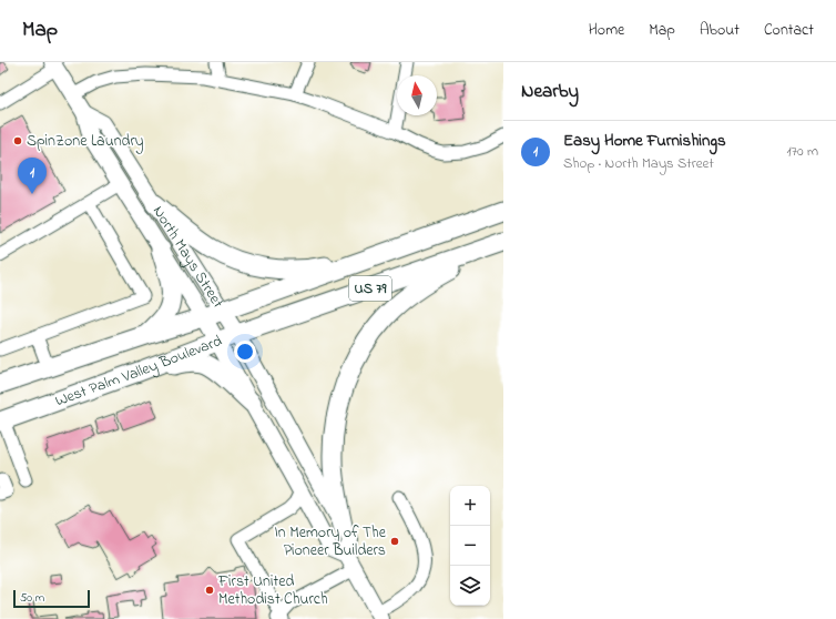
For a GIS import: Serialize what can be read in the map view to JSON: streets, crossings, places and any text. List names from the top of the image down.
{
  "streets": {
    "highway": ["US 79", "West Palm Valley Boulevard"],
    "main road": ["North Mays Street"]
  },
  "crossings": [
    ["North Mays Street", "West Palm Valley Boulevard"],
    ["US 79", "West Palm Valley Boulevard"]
  ],
  "places": ["SpinZone Laundry", "In Memory of The Pioneer Builders", "First United Methodist Church"],
  "scale_bar": "50 m",
  "north": "top",
  "page": {
    "header": "Map",
    "nav": [
      "Home",
      "Map",
      "About",
      "Contact"
    ],
    "heading": "Nearby",
    "list": [
      {
        "mark": "1",
        "name": "Easy Home Furnishings",
        "note": "Shop · North Mays Street",
        "value": "170 m"
      }
    ],
    "pins": "1",
    "map_buttons": ["+", "−"],
    "scale": "50 m"
  }
}
